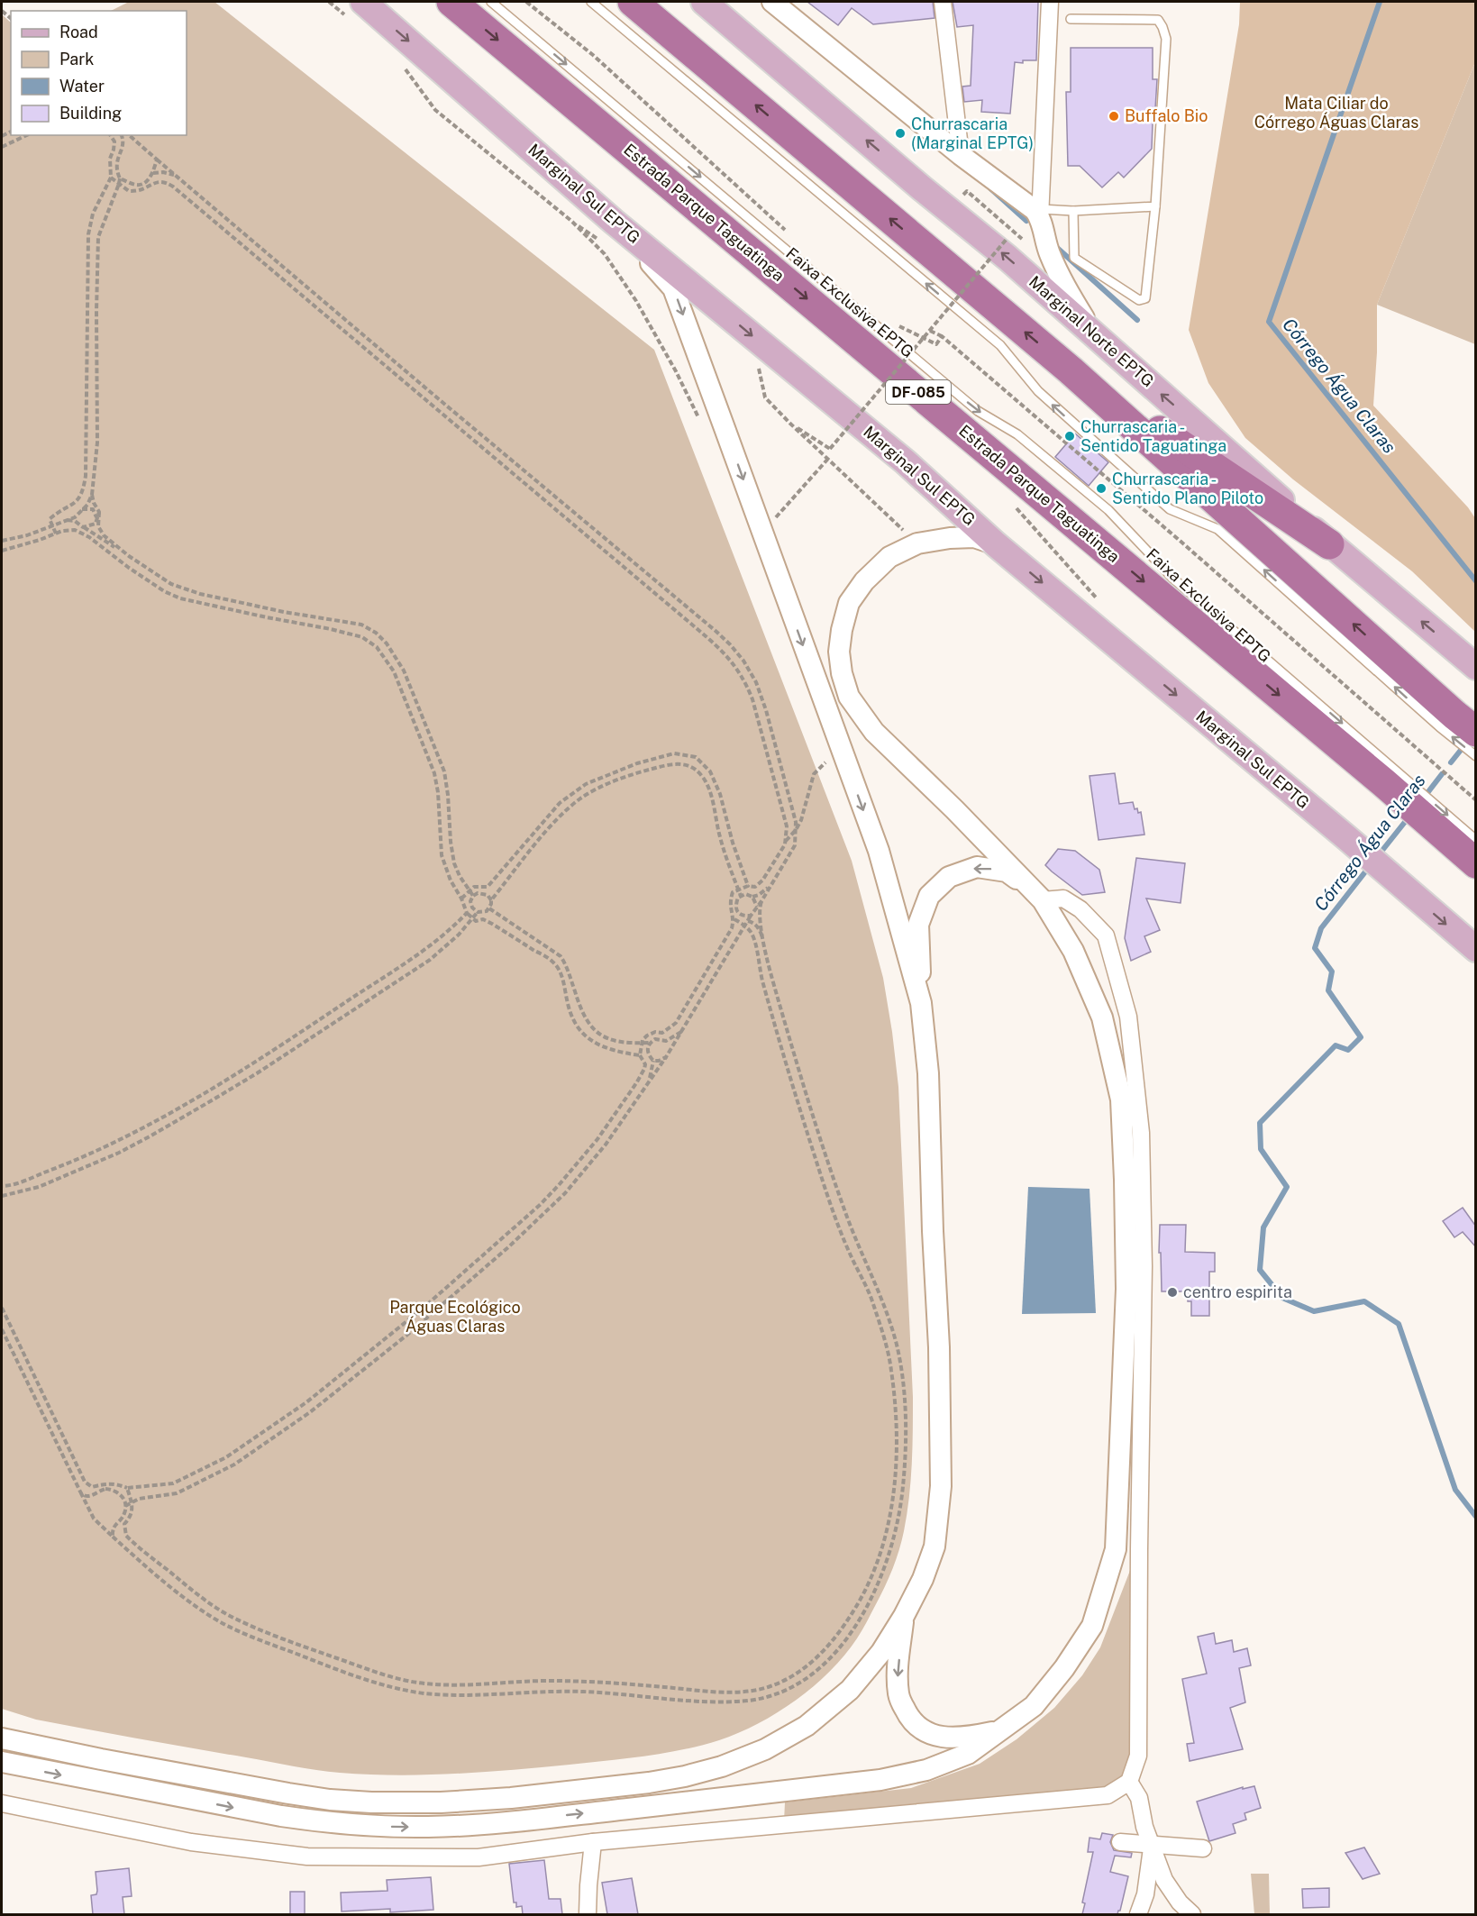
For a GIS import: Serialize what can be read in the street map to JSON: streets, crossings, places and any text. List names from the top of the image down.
{
  "streets": {
    "highway": ["Estrada Parque Taguatinga", "DF-085"],
    "main road": ["Marginal Sul EPTG", "Marginal Norte EPTG"],
    "lane": ["Faixa Exclusiva EPTG"]
  },
  "crossings": [
    ["Estrada Parque Taguatinga", "Faixa Exclusiva EPTG"]
  ],
  "one_way": ["Marginal Sul EPTG", "Marginal Norte EPTG"],
  "water": ["Córrego Água Claras"],
  "parks": ["Mata Ciliar do Córrego Águas Claras", "Parque Ecológico Águas Claras"],
  "places": [
    "Buffalo Bio",
    "Churrascaria (Marginal EPTG)",
    "Churrascaria - Sentido Taguatinga",
    "Churrascaria - Sentido Plano Piloto",
    "centro espirita"
  ],
  "legend": [
    "Road",
    "Park",
    "Water",
    "Building"
  ]
}
